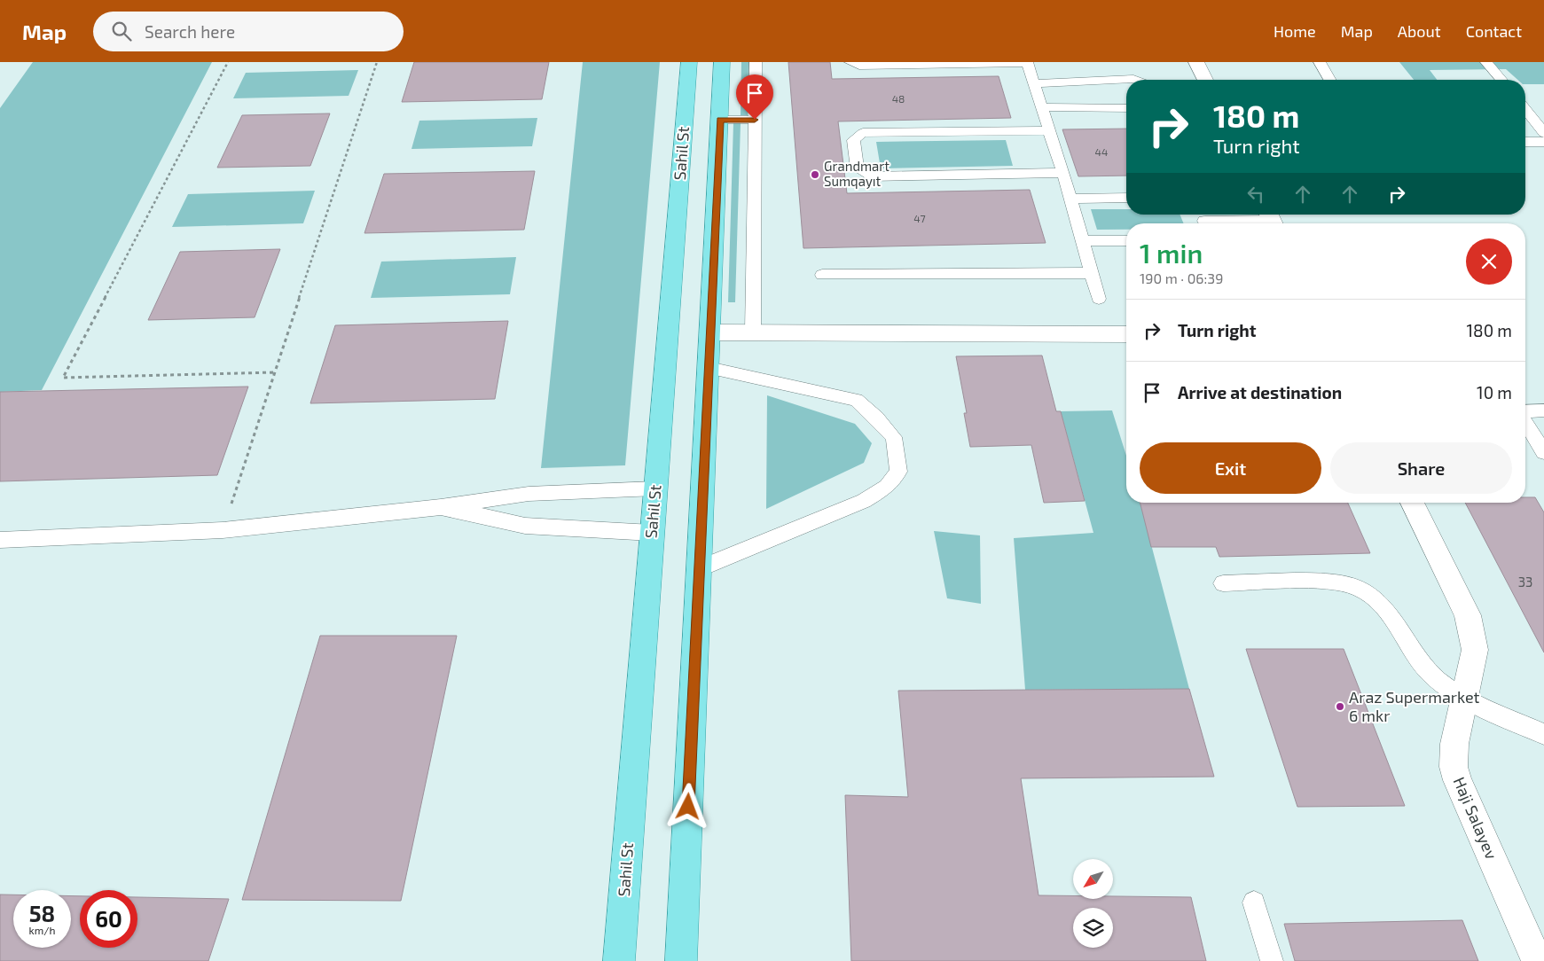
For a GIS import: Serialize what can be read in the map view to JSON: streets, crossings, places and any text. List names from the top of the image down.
{
  "streets": {
    "main road": ["Sahil St"],
    "street": ["Haji Salayev"]
  },
  "places": ["Grandmart Sumqayıt", "Araz Supermarket 6 mkr"],
  "house_numbers": [
    "48",
    "44",
    "47",
    "33"
  ],
  "north": "bottom left",
  "page": {
    "header": "Map",
    "search": "Search here",
    "nav": [
      "Home",
      "Map",
      "About",
      "Contact"
    ],
    "turn": ["180 m", "Turn right"],
    "heading": ["1 min", "190 m · 06:39"],
    "list": [
      {
        "name": "Turn right",
        "value": "180 m"
      },
      {
        "name": "Arrive at destination",
        "value": "10 m"
      }
    ],
    "buttons": ["Exit", "Share"],
    "speed": "58 km/h",
    "limit": "60"
  }
}
